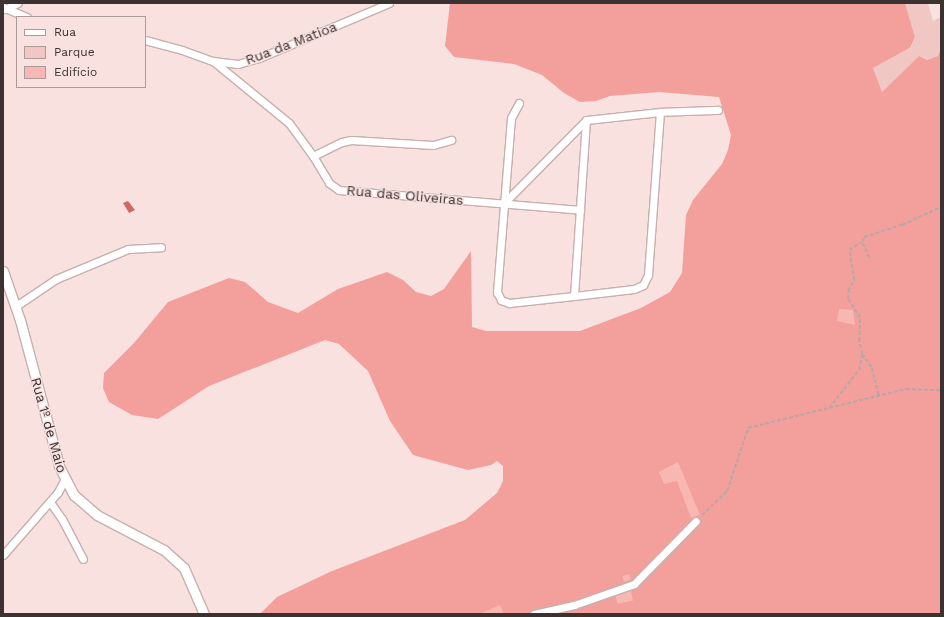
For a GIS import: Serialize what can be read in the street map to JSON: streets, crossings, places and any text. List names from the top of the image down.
{
  "streets": {
    "street": ["Rua da Matioa", "Rua das Oliveiras", "Rua 1º de Maio"]
  },
  "crossings": [
    ["Rua da Matioa", "Rua das Oliveiras"]
  ],
  "legend": ["Rua", "Parque", "Edifício"]
}
